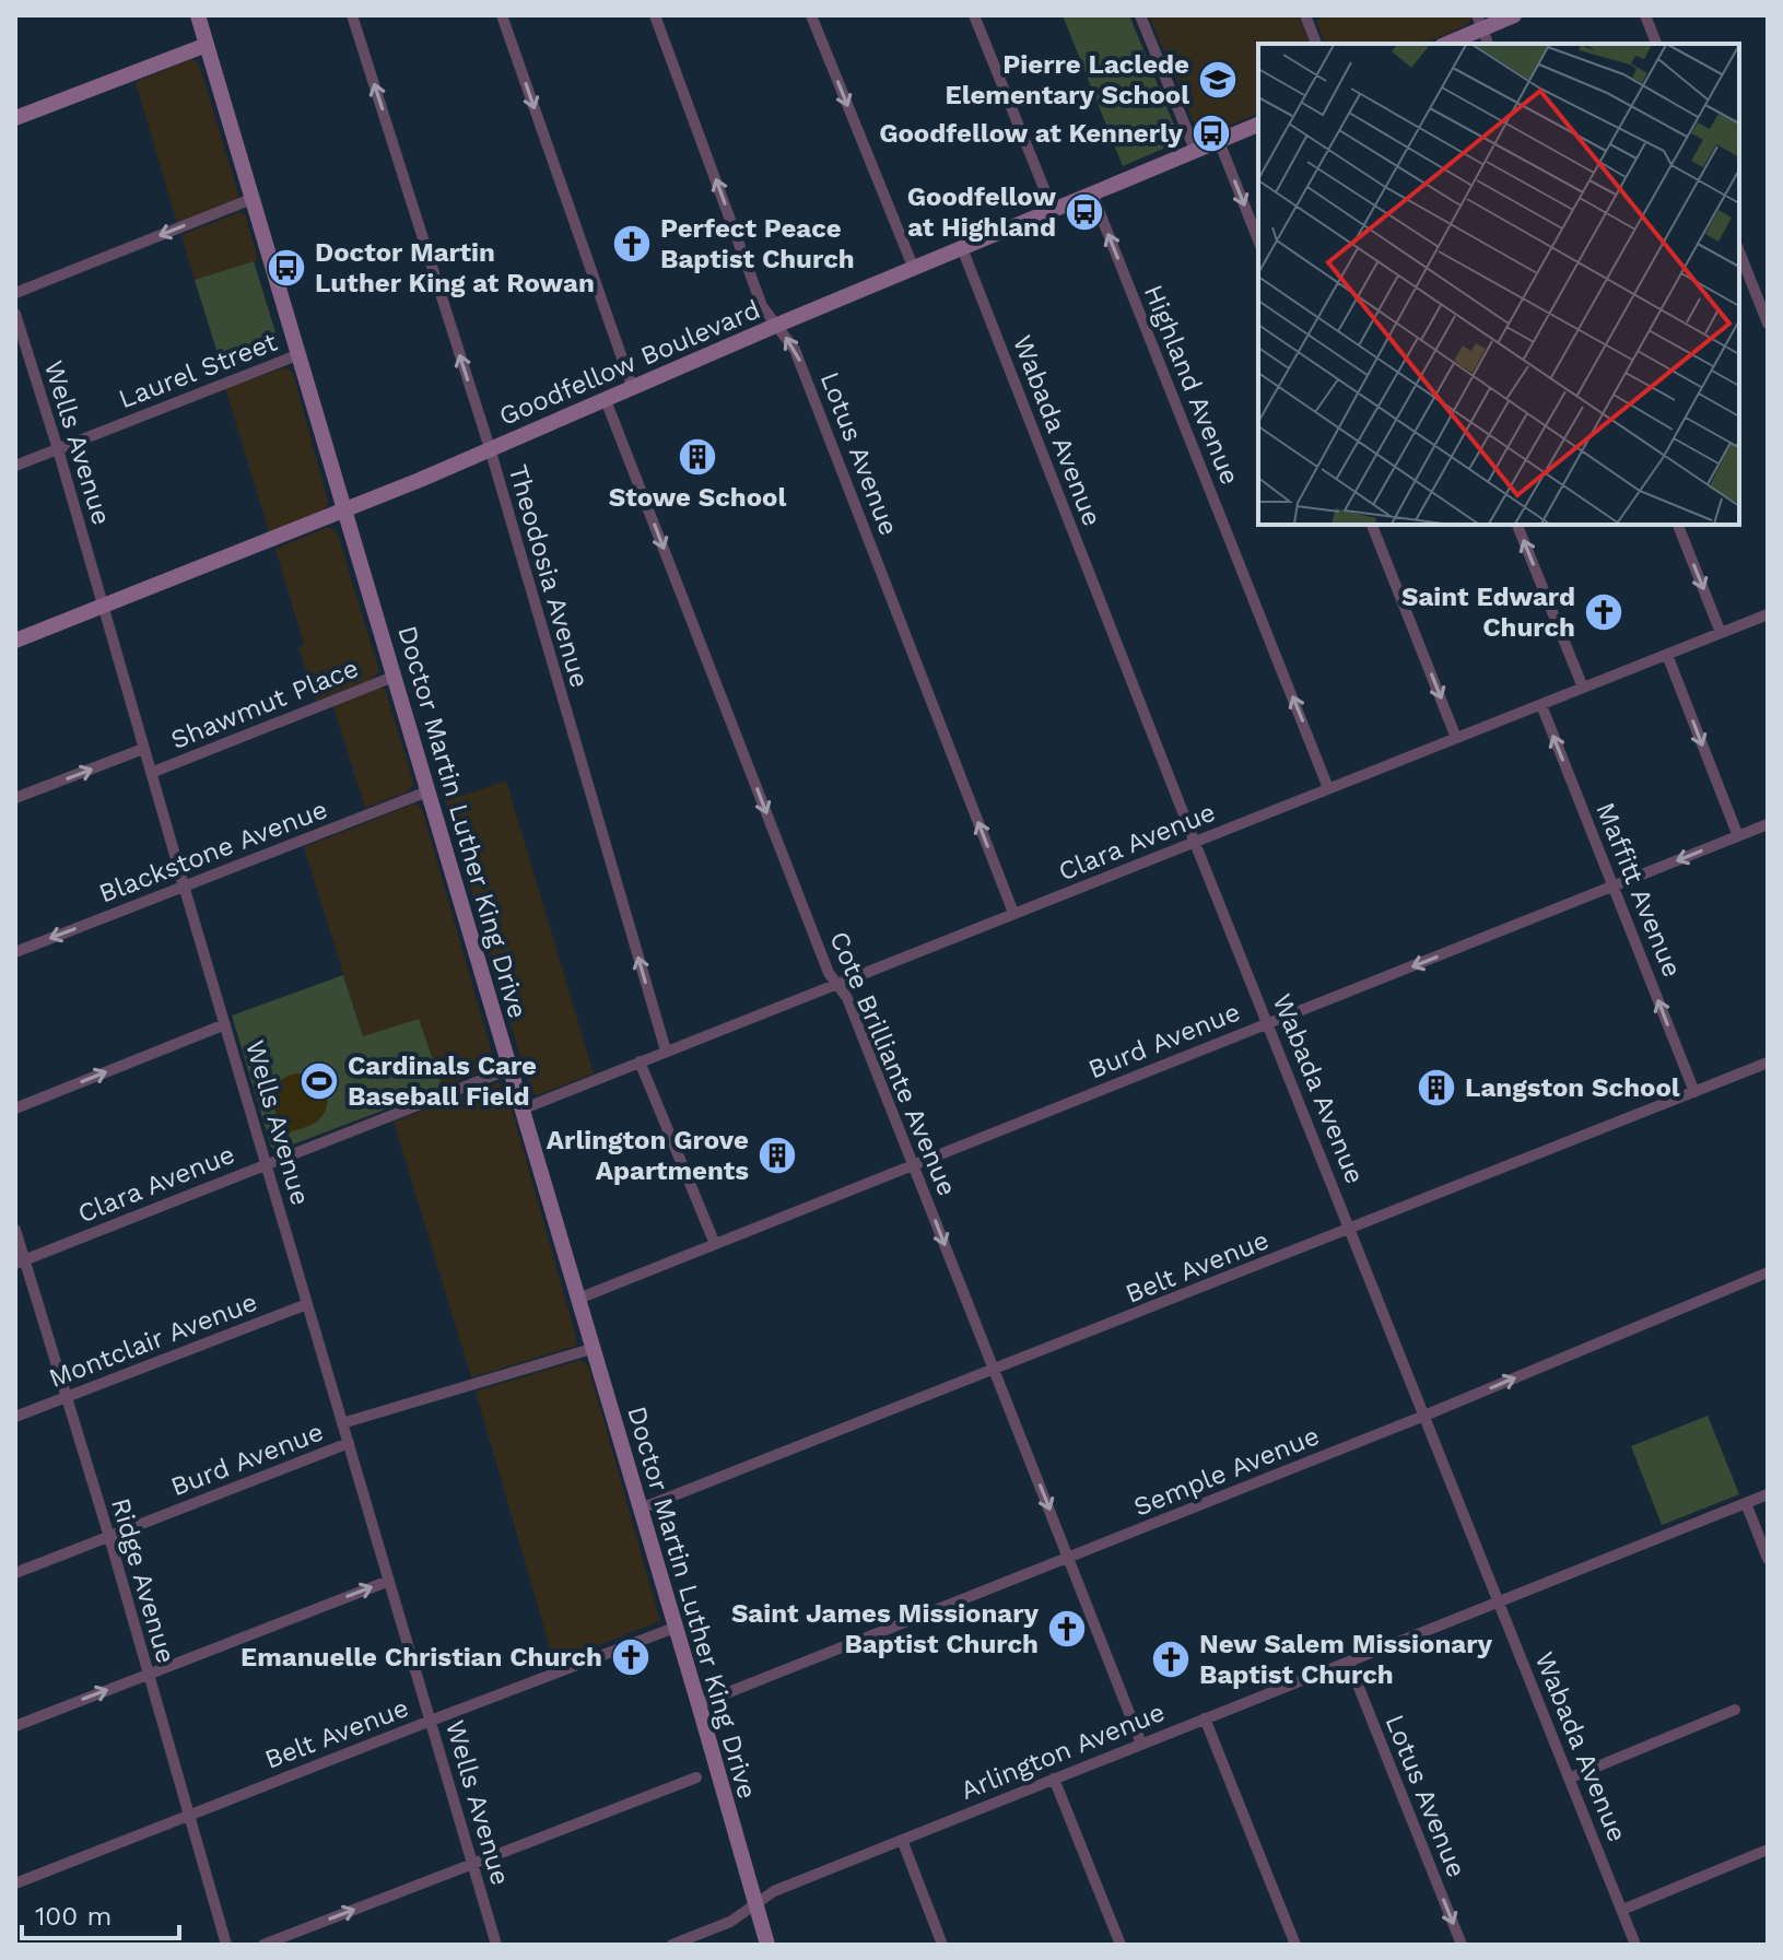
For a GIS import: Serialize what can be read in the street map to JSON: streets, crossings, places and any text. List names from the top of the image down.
{
  "streets": {
    "main road": ["Goodfellow Boulevard", "Doctor Martin Luther King Drive"],
    "street": [
      "Laurel Street",
      "Highland Avenue",
      "Wabada Avenue",
      "Wells Avenue",
      "Lotus Avenue",
      "Theodosia Avenue",
      "Shawmut Place",
      "Clara Avenue",
      "Blackstone Avenue",
      "Maffitt Avenue",
      "Burd Avenue",
      "Cote Brilliante Avenue",
      "Belt Avenue",
      "Montclair Avenue",
      "Semple Avenue",
      "Ridge Avenue",
      "Arlington Avenue"
    ]
  },
  "crossings": [
    ["Goodfellow Boulevard", "Highland Avenue"],
    ["Goodfellow Boulevard", "Wabada Avenue"],
    ["Goodfellow Boulevard", "Wells Avenue"],
    ["Goodfellow Boulevard", "Lotus Avenue"],
    ["Goodfellow Boulevard", "Theodosia Avenue"],
    ["Goodfellow Boulevard", "Doctor Martin Luther King Drive"],
    ["Goodfellow Boulevard", "Cote Brilliante Avenue"],
    ["Laurel Street", "Wells Avenue"],
    ["Laurel Street", "Doctor Martin Luther King Drive"],
    ["Highland Avenue", "Clara Avenue"],
    ["Wabada Avenue", "Clara Avenue"],
    ["Wabada Avenue", "Burd Avenue"],
    ["Wabada Avenue", "Belt Avenue"],
    ["Wabada Avenue", "Semple Avenue"],
    ["Wabada Avenue", "Arlington Avenue"],
    ["Wells Avenue", "Shawmut Place"],
    ["Wells Avenue", "Clara Avenue"],
    ["Wells Avenue", "Blackstone Avenue"],
    ["Wells Avenue", "Burd Avenue"],
    ["Wells Avenue", "Belt Avenue"],
    ["Wells Avenue", "Montclair Avenue"],
    ["Lotus Avenue", "Clara Avenue"],
    ["Lotus Avenue", "Arlington Avenue"],
    ["Theodosia Avenue", "Clara Avenue"],
    ["Shawmut Place", "Doctor Martin Luther King Drive"],
    ["Doctor Martin Luther King Drive", "Clara Avenue"],
    ["Doctor Martin Luther King Drive", "Blackstone Avenue"],
    ["Doctor Martin Luther King Drive", "Burd Avenue"],
    ["Doctor Martin Luther King Drive", "Belt Avenue"],
    ["Doctor Martin Luther King Drive", "Semple Avenue"],
    ["Doctor Martin Luther King Drive", "Arlington Avenue"],
    ["Clara Avenue", "Maffitt Avenue"],
    ["Clara Avenue", "Cote Brilliante Avenue"],
    ["Clara Avenue", "Ridge Avenue"],
    ["Maffitt Avenue", "Burd Avenue"],
    ["Maffitt Avenue", "Belt Avenue"],
    ["Burd Avenue", "Cote Brilliante Avenue"],
    ["Burd Avenue", "Ridge Avenue"],
    ["Cote Brilliante Avenue", "Belt Avenue"],
    ["Cote Brilliante Avenue", "Semple Avenue"],
    ["Cote Brilliante Avenue", "Arlington Avenue"],
    ["Belt Avenue", "Ridge Avenue"],
    ["Montclair Avenue", "Ridge Avenue"]
  ],
  "one_way": [
    "Highland Avenue",
    "Theodosia Avenue",
    "Blackstone Avenue",
    "Maffitt Avenue",
    "Cote Brilliante Avenue"
  ],
  "places": {
    "school or university": ["Pierre Laclede Elementary School"],
    "bus stop": ["Goodfellow at Kennerly", "Goodfellow at Highland", "Doctor Martin Luther King at Rowan"],
    "church": [
      "Perfect Peace Baptist Church",
      "Saint Edward Church",
      "Saint James Missionary Baptist Church",
      "Emanuelle Christian Church",
      "New Salem Missionary Baptist Church"
    ],
    "building": ["Stowe School", "Langston School", "Arlington Grove Apartments"],
    "sports": ["Cardinals Care Baseball Field"]
  },
  "scale_bar": "100 m"
}
